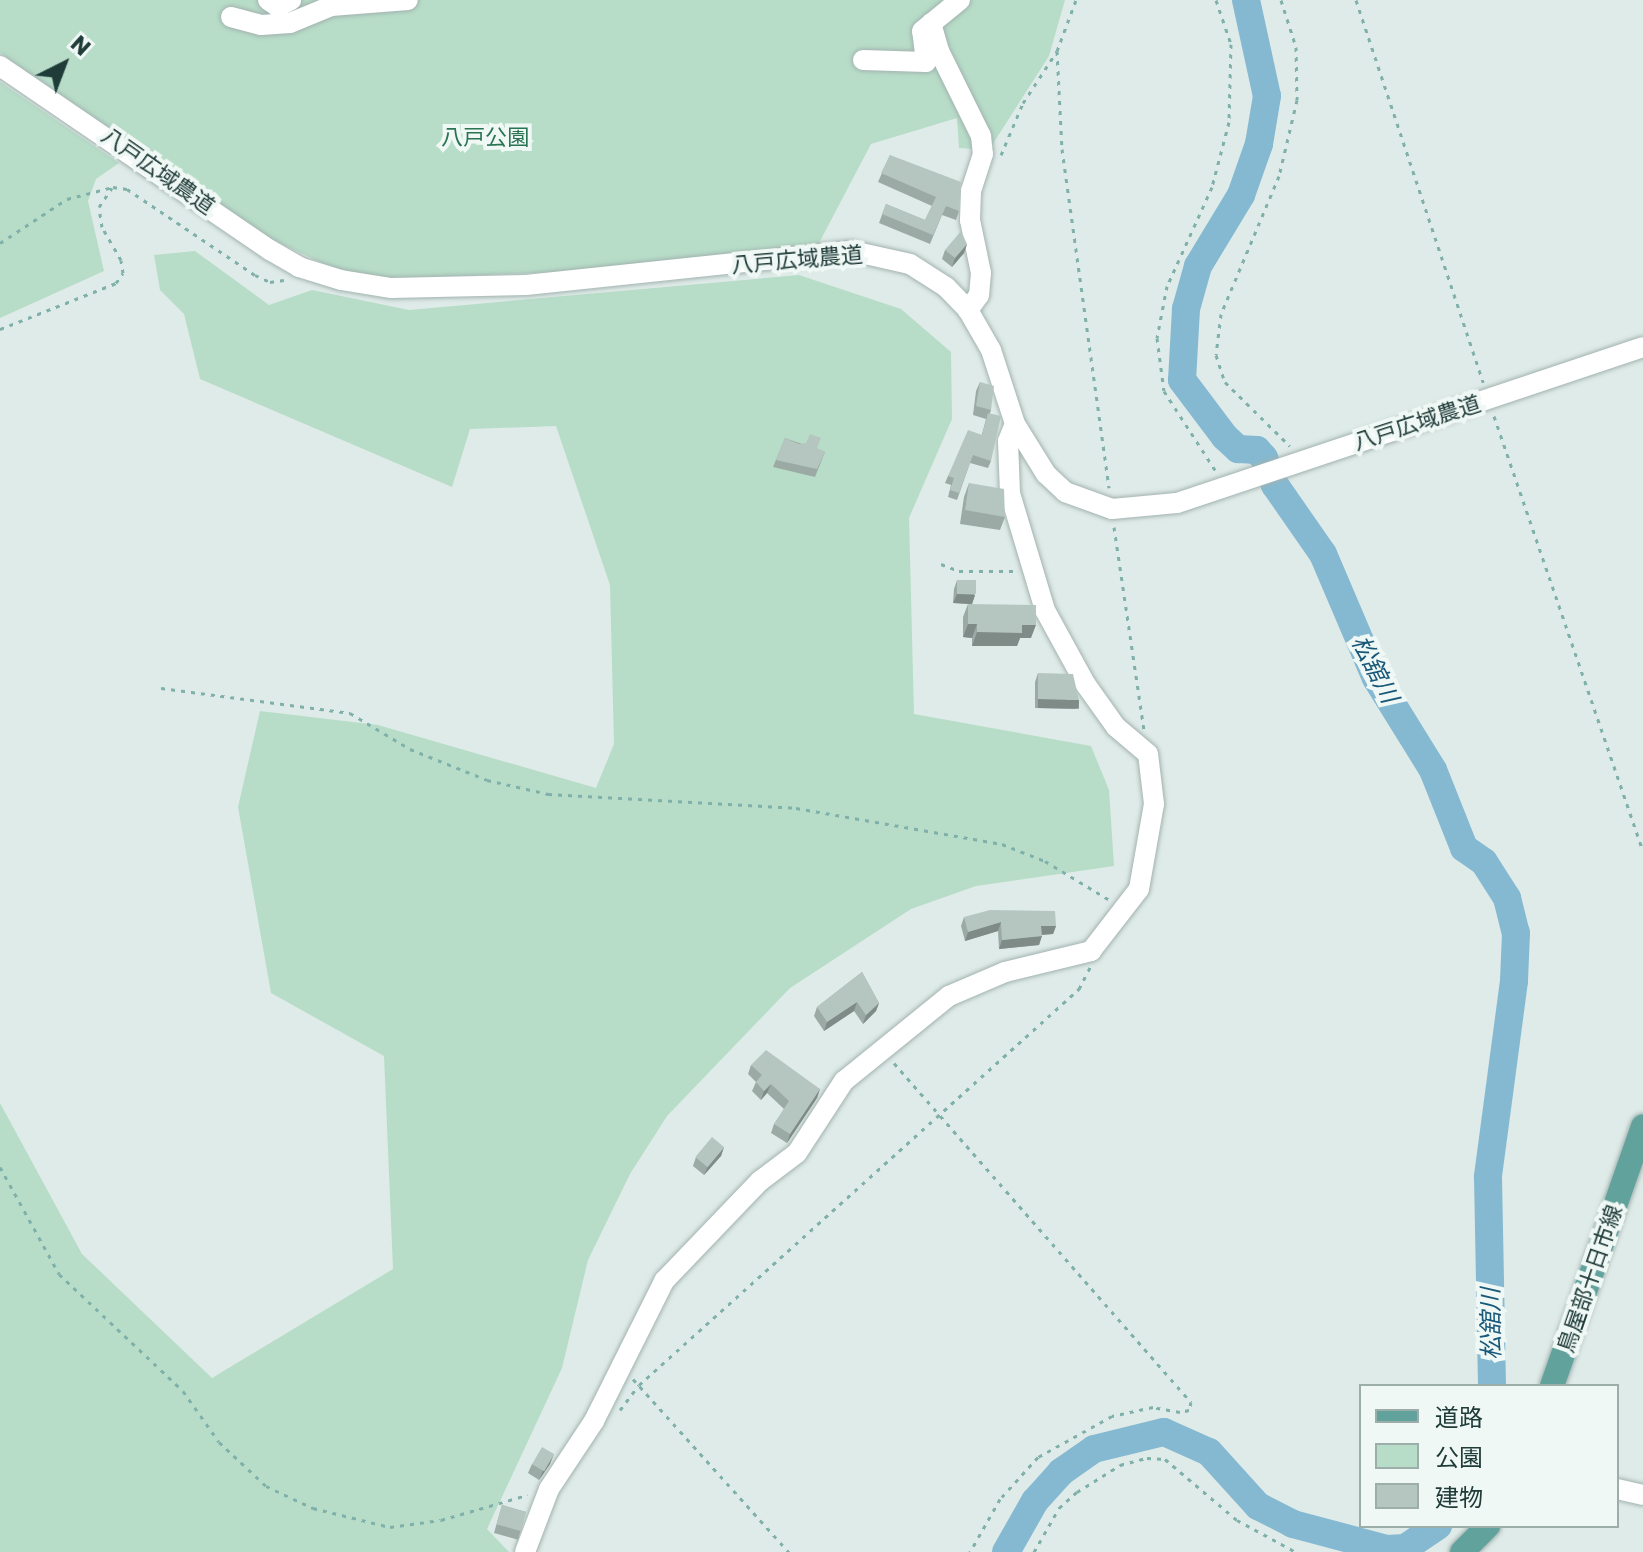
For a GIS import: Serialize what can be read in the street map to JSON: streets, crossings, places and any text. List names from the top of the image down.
{
  "streets": {
    "main road": ["鳥屋部十日市線"],
    "street": ["八戸広域農道"]
  },
  "water": ["松舘川"],
  "parks": ["八戸公園"],
  "legend": ["道路", "公園", "建物"],
  "north": "top right"
}
